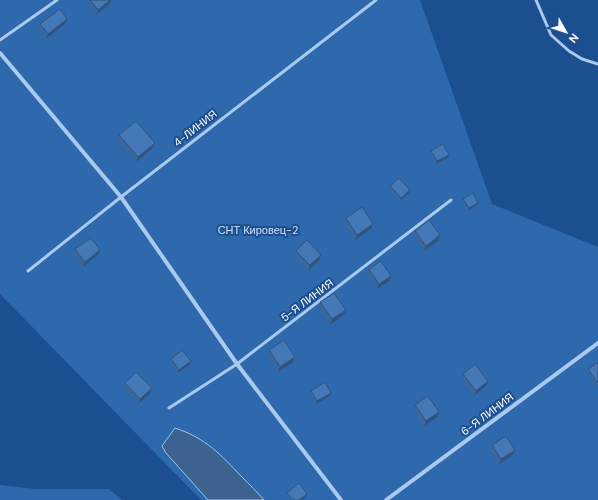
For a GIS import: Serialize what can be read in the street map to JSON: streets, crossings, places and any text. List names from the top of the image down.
{
  "streets": {
    "street": ["6-Я ЛИНИЯ"],
    "lane": ["4-ЛИНИЯ", "5-Я ЛИНИЯ"]
  },
  "parks": ["СНТ Кировец-2"],
  "north": "bottom right"
}
